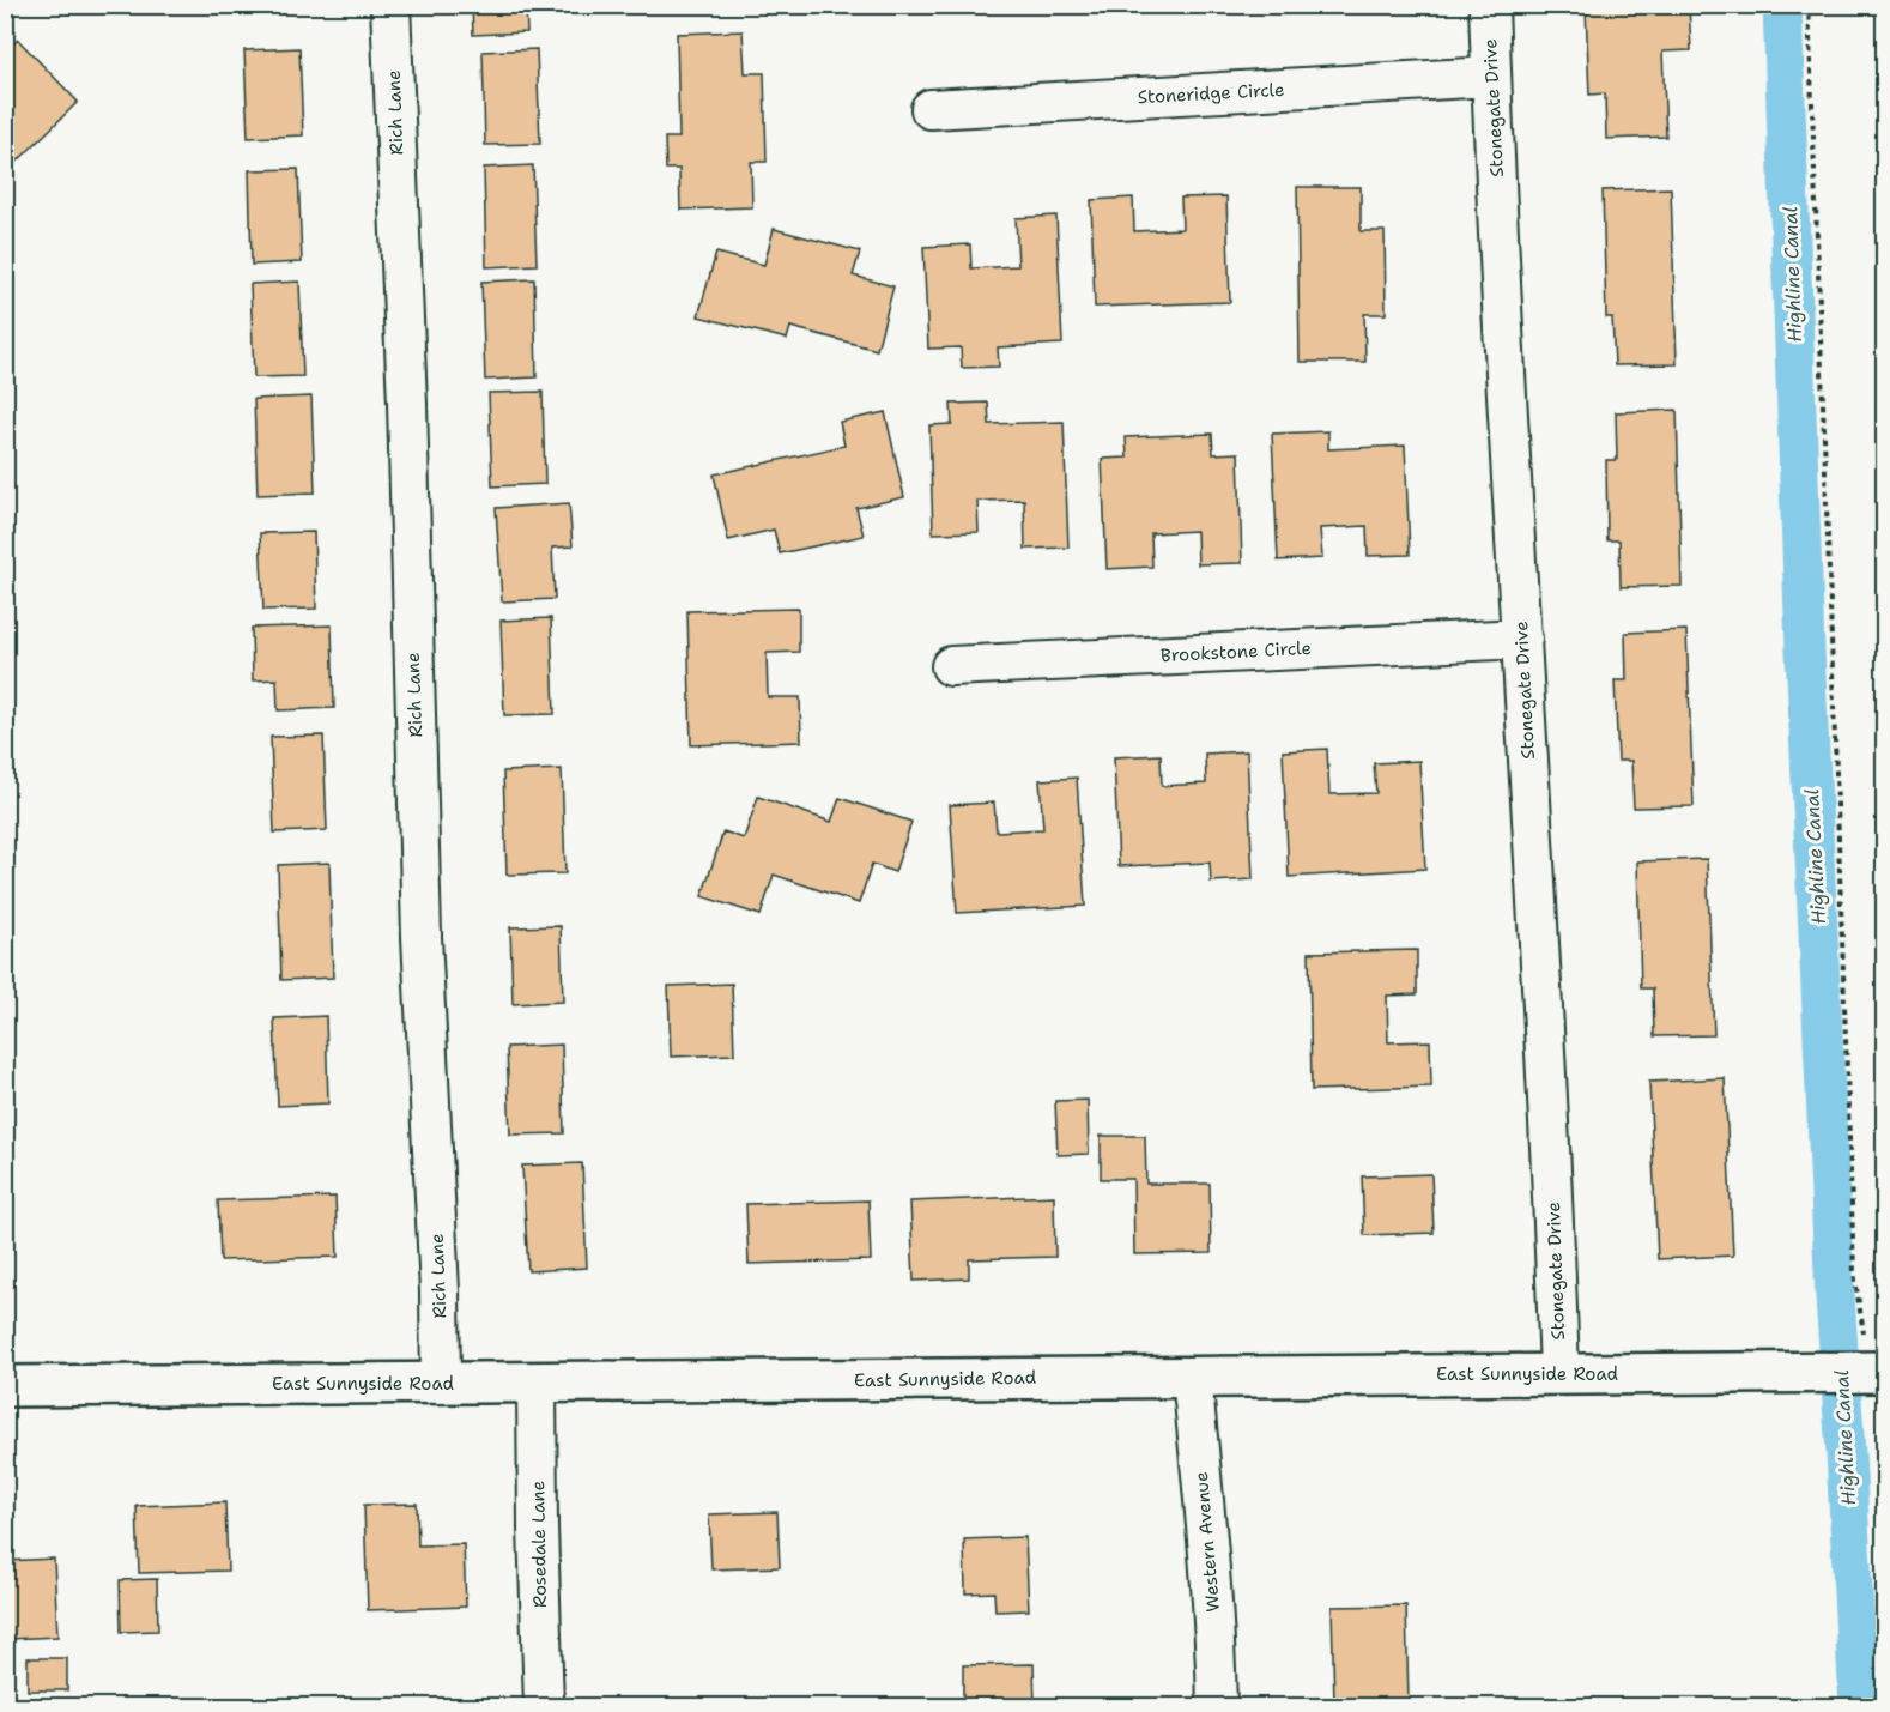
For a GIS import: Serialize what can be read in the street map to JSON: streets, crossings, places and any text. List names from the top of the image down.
{
  "streets": {
    "main road": ["East Sunnyside Road"],
    "street": [
      "Stoneridge Circle",
      "Stonegate Drive",
      "Rich Lane",
      "Brookstone Circle",
      "Western Avenue",
      "Rosedale Lane"
    ]
  },
  "crossings": [
    ["Stoneridge Circle", "Stonegate Drive"],
    ["Stonegate Drive", "Brookstone Circle"],
    ["Stonegate Drive", "East Sunnyside Road"],
    ["Rich Lane", "East Sunnyside Road"],
    ["East Sunnyside Road", "Western Avenue"],
    ["East Sunnyside Road", "Rosedale Lane"]
  ],
  "water": ["Highline Canal"]
}
